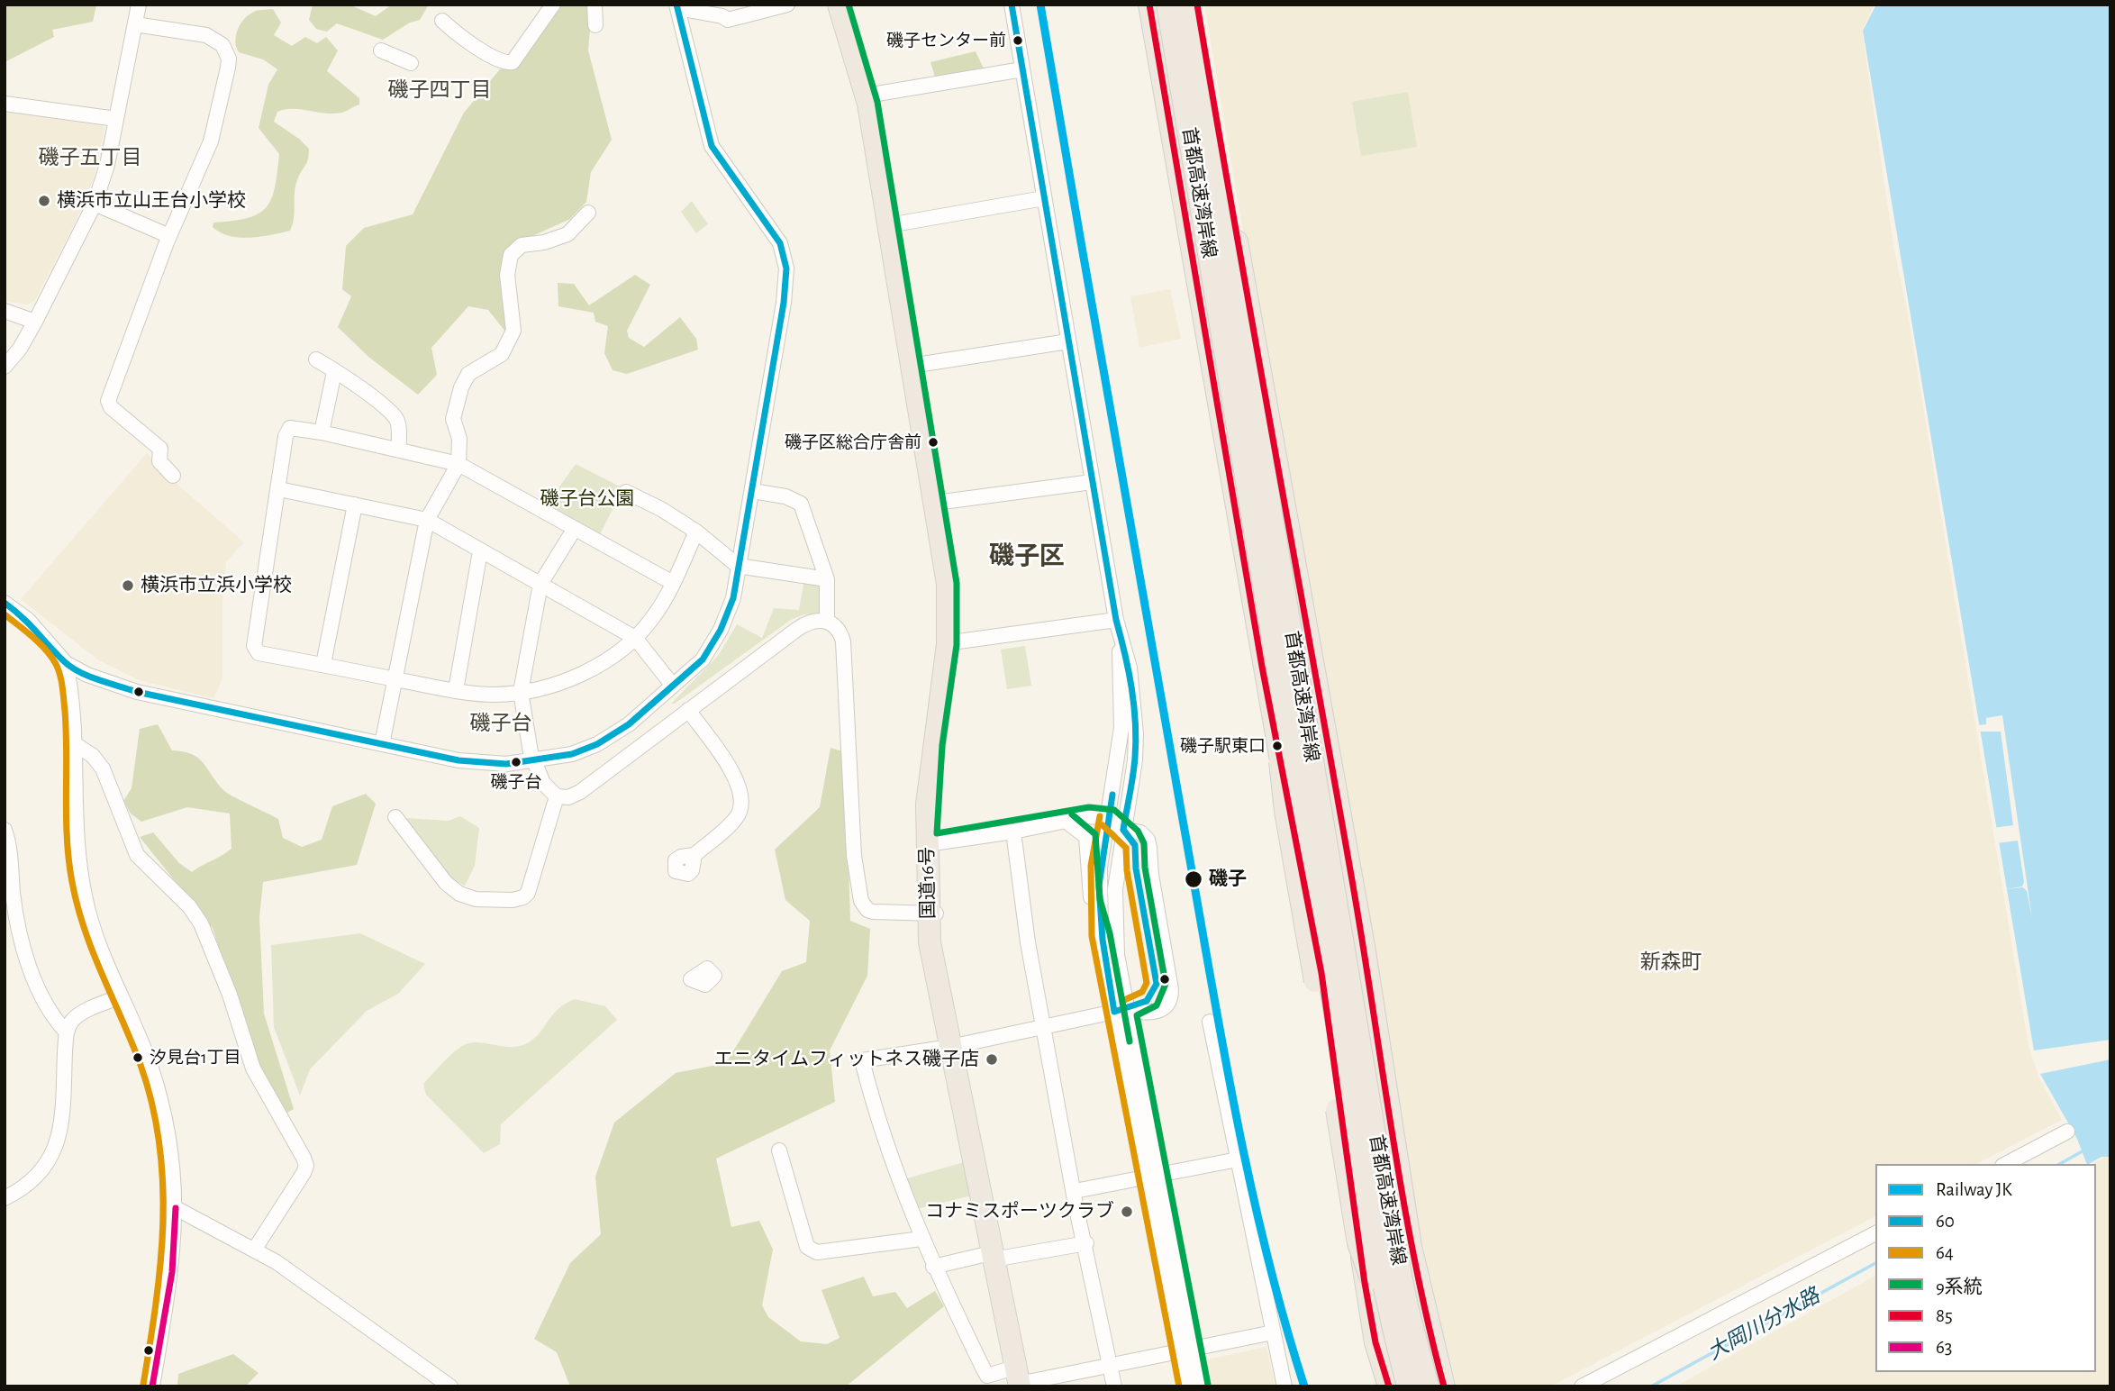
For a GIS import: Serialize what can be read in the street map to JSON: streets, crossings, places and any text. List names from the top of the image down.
{
  "streets": {
    "highway": ["首都高速湾岸線", "国道16号"]
  },
  "districts": [
    "磯子四丁目",
    "磯子五丁目",
    "磯子区",
    "磯子台",
    "新森町"
  ],
  "water": ["大岡川分水路"],
  "parks": ["磯子台公園"],
  "places": [
    "磯子センター前",
    "横浜市立山王台小学校",
    "磯子区総合庁舎前",
    "横浜市立浜小学校",
    "磯子駅東口",
    "磯子台",
    "磯子",
    "汐見台1丁目",
    "エニタイムフィットネス磯子店",
    "コナミスポーツクラブ"
  ],
  "lines": [
    "rail line JK",
    "transit line 60",
    "transit line 9系統",
    "transit line 85",
    "transit line 64",
    "transit line 63"
  ],
  "legend": [
    "Railway JK",
    "60",
    "64",
    "9系統",
    "85",
    "63"
  ]
}
